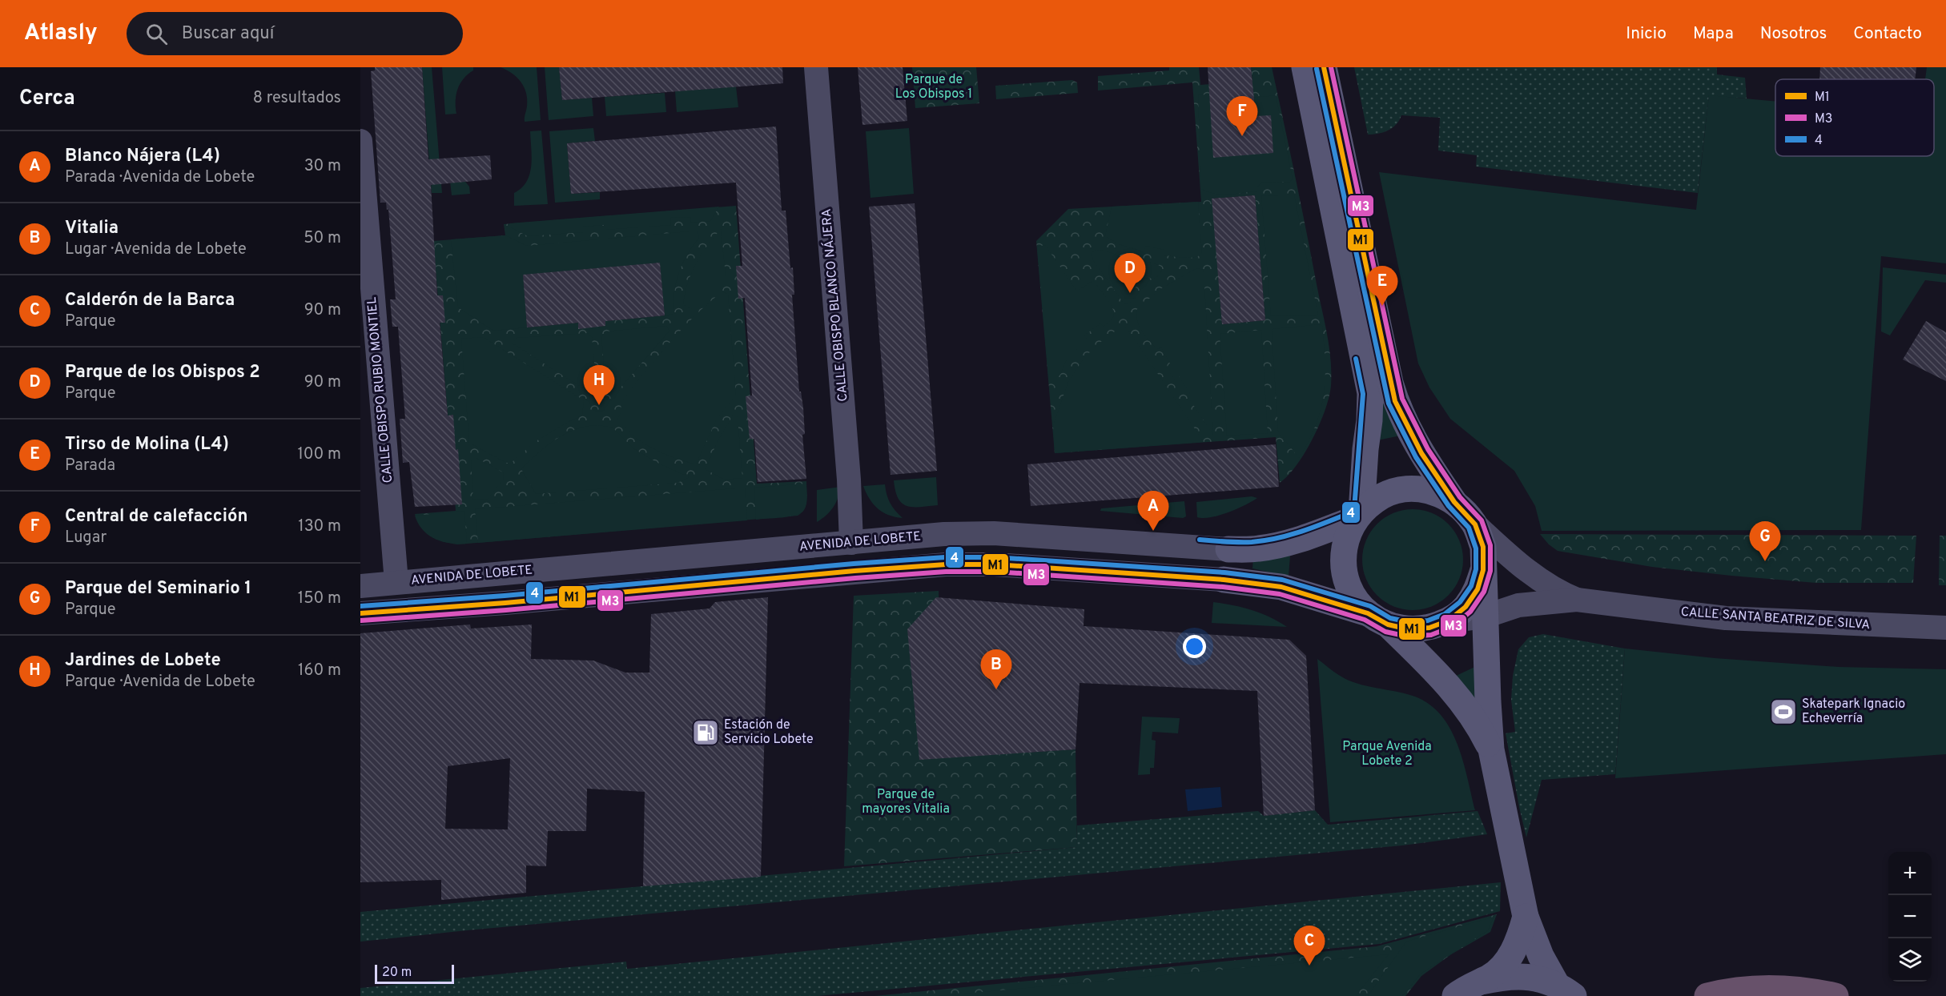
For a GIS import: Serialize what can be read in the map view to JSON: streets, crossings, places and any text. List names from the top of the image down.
{
  "streets": {
    "main road": ["AVENIDA DE LOBETE"],
    "street": ["CALLE OBISPO BLANCO NÁJERA", "CALLE OBISPO RUBIO MONTIEL", "CALLE SANTA BEATRIZ DE SILVA"]
  },
  "crossings": [
    ["CALLE OBISPO BLANCO NÁJERA", "AVENIDA DE LOBETE"],
    ["CALLE OBISPO RUBIO MONTIEL", "AVENIDA DE LOBETE"],
    ["AVENIDA DE LOBETE", "CALLE SANTA BEATRIZ DE SILVA"]
  ],
  "parks": ["Parque de Los Obispos 1", "Parque Avenida Lobete 2", "Parque de mayores Vitalia"],
  "places": {
    "sports": ["Skatepark Ignacio Echeverría"],
    "fuel station": ["Estación de Servicio Lobete"]
  },
  "lines": ["transit line M1", "transit line M3", "transit line 4"],
  "legend": ["M1", "M3", "4"],
  "scale_bar": "20 m",
  "page": {
    "header": "Atlasly",
    "search": "Buscar aquí",
    "nav": [
      "Inicio",
      "Mapa",
      "Nosotros",
      "Contacto"
    ],
    "heading": ["Cerca", "8 resultados"],
    "pins": [
      "F",
      "D",
      "E",
      "H",
      "A",
      "G",
      "B",
      "C"
    ],
    "list": [
      {
        "mark": "A",
        "name": "Blanco Nájera (L4)",
        "note": "Parada · Avenida de Lobete",
        "value": "30 m"
      },
      {
        "mark": "B",
        "name": "Vitalia",
        "note": "Lugar · Avenida de Lobete",
        "value": "50 m"
      },
      {
        "mark": "C",
        "name": "Calderón de la Barca",
        "note": "Parque",
        "value": "90 m"
      },
      {
        "mark": "D",
        "name": "Parque de los Obispos 2",
        "note": "Parque",
        "value": "90 m"
      },
      {
        "mark": "E",
        "name": "Tirso de Molina (L4)",
        "note": "Parada",
        "value": "100 m"
      },
      {
        "mark": "F",
        "name": "Central de calefacción",
        "note": "Lugar",
        "value": "130 m"
      },
      {
        "mark": "G",
        "name": "Parque del Seminario 1",
        "note": "Parque",
        "value": "150 m"
      },
      {
        "mark": "H",
        "name": "Jardines de Lobete",
        "note": "Parque · Avenida de Lobete",
        "value": "160 m"
      }
    ],
    "map_buttons": ["+", "−"],
    "scale": "20 m"
  }
}
